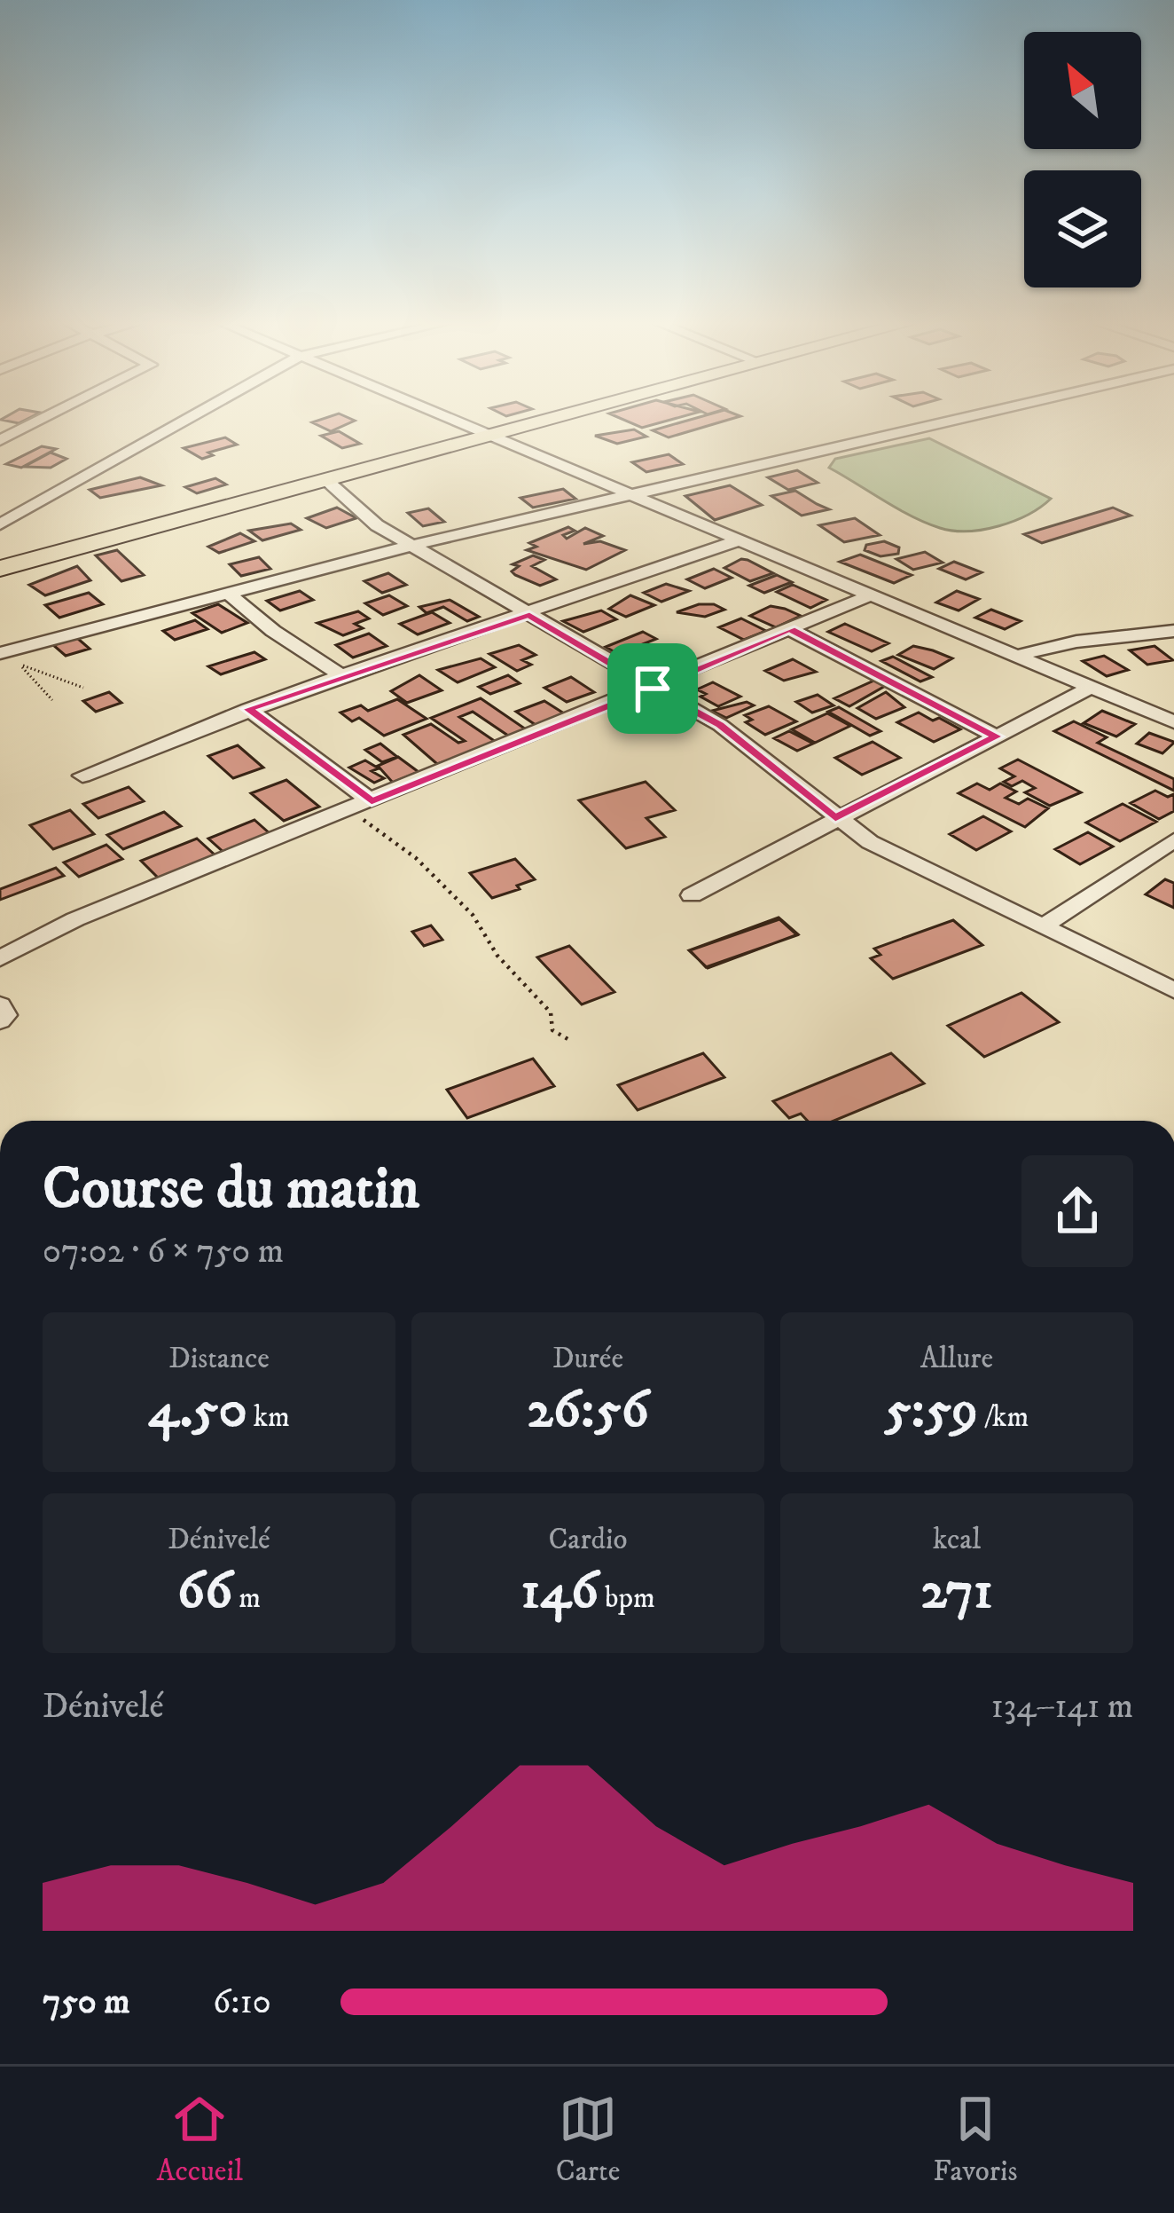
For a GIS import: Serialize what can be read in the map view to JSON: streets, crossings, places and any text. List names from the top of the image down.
{
  "north": "top left",
  "page": {
    "heading": ["Course du matin", "07:02 · 6 × 750 m"],
    "stats": [
      ["Distance", "4.50 km"],
      ["Durée", "26:56"],
      ["Allure", "5:59 /km"],
      ["Dénivelé", "66 m"],
      ["Cardio", "146 bpm"],
      ["kcal", "271"]
    ],
    "chart": ["Dénivelé", "134–141 m"],
    "list": [
      {
        "name": "750 m",
        "note": "6:10"
      }
    ],
    "tabs": ["Accueil", "Carte", "Favoris"]
  }
}
